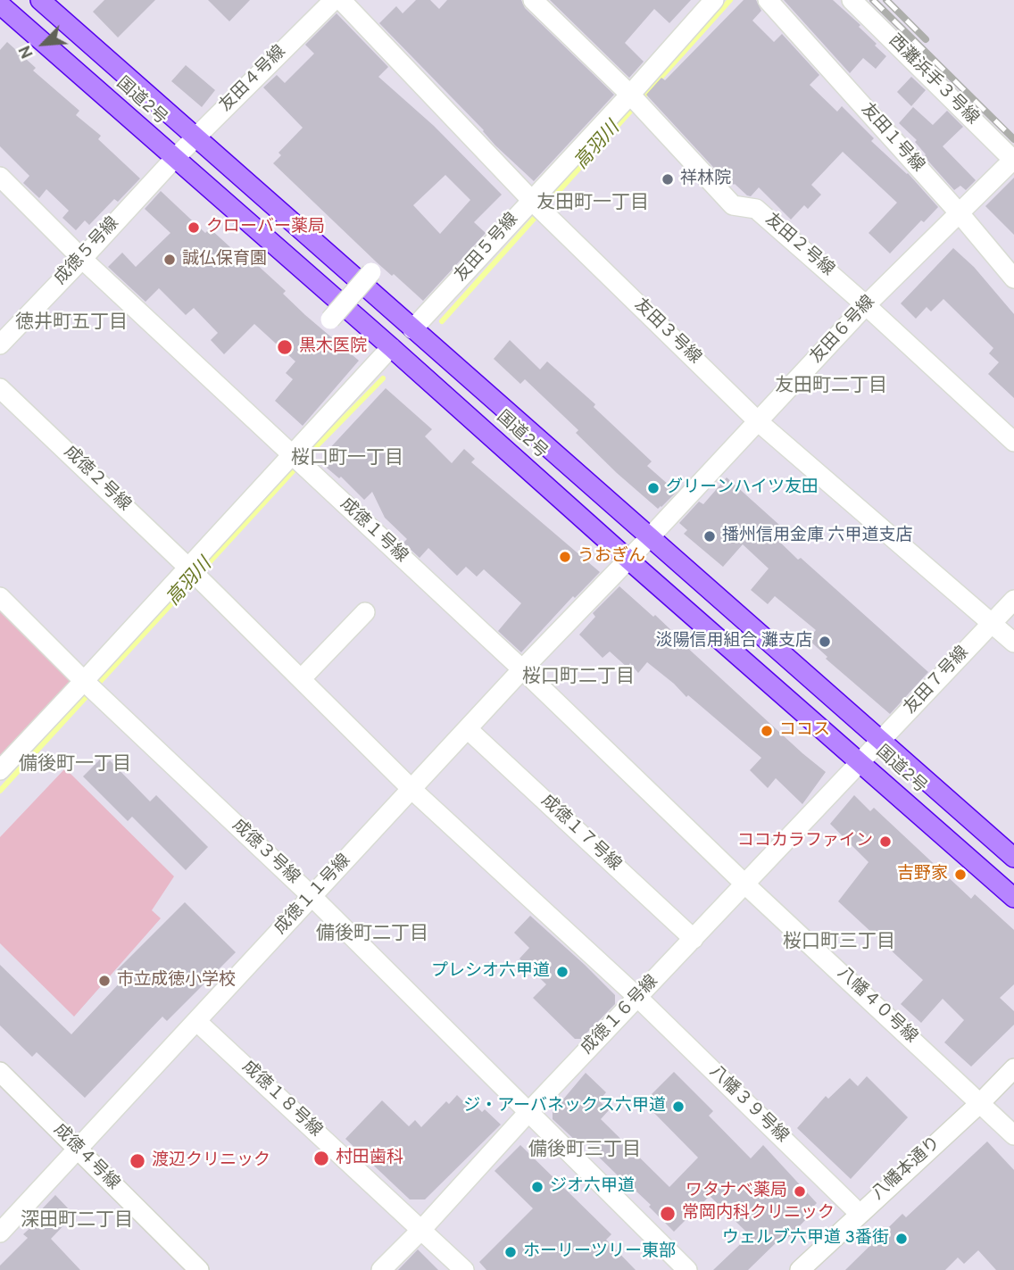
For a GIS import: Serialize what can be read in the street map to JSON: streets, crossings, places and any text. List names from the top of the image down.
{
  "streets": {
    "highway": ["国道2号"],
    "street": [
      "友田４号線",
      "西灘浜手３号線",
      "友田１号線",
      "友田２号線",
      "友田５号線",
      "成徳５号線",
      "友田６号線",
      "友田３号線",
      "成徳２号線",
      "成徳１号線",
      "友田７号線",
      "成徳１７号線",
      "成徳３号線",
      "成徳１１号線",
      "八幡４０号線",
      "成徳１６号線",
      "成徳１８号線",
      "八幡３９号線",
      "成徳４号線",
      "八幡本通り"
    ]
  },
  "crossings": [
    ["友田４号線", "国道2号"],
    ["友田４号線", "成徳５号線"],
    ["西灘浜手３号線", "友田６号線"],
    ["国道2号", "友田５号線"],
    ["国道2号", "成徳５号線"],
    ["国道2号", "友田６号線"],
    ["国道2号", "友田７号線"],
    ["国道2号", "成徳１１号線"],
    ["国道2号", "成徳１６号線"],
    ["友田１号線", "友田６号線"],
    ["友田２号線", "友田５号線"],
    ["友田２号線", "友田６号線"],
    ["友田５号線", "友田３号線"],
    ["成徳５号線", "成徳１号線"],
    ["友田６号線", "友田３号線"],
    ["友田６号線", "成徳１１号線"],
    ["友田３号線", "友田７号線"],
    ["成徳２号線", "成徳１１号線"],
    ["成徳２号線", "八幡３９号線"],
    ["成徳１号線", "成徳１１号線"],
    ["成徳１号線", "八幡４０号線"],
    ["成徳１号線", "成徳１６号線"],
    ["友田７号線", "成徳１６号線"],
    ["成徳１７号線", "成徳１１号線"],
    ["成徳１７号線", "成徳１６号線"],
    ["成徳３号線", "成徳１１号線"],
    ["成徳３号線", "成徳１６号線"],
    ["成徳１１号線", "成徳１８号線"],
    ["成徳１１号線", "八幡３９号線"],
    ["成徳１１号線", "成徳４号線"],
    ["八幡４０号線", "成徳１６号線"],
    ["八幡４０号線", "八幡本通り"],
    ["成徳１６号線", "成徳１８号線"],
    ["成徳１６号線", "八幡３９号線"],
    ["八幡３９号線", "八幡本通り"]
  ],
  "districts": [
    "友田町一丁目",
    "徳井町五丁目",
    "友田町二丁目",
    "桜口町一丁目",
    "桜口町二丁目",
    "備後町一丁目",
    "備後町二丁目",
    "桜口町三丁目",
    "備後町三丁目",
    "深田町二丁目"
  ],
  "water": ["高羽川"],
  "places": [
    "祥林院",
    "クローバー薬局",
    "誠仏保育園",
    "黒木医院",
    "グリーンハイツ友田",
    "播州信用金庫 六甲道支店",
    "うおぎん",
    "淡陽信用組合 灘支店",
    "ココス",
    "ココカラファイン",
    "吉野家",
    "プレシオ六甲道",
    "市立成徳小学校",
    "ジ・アーバネックス六甲道",
    "村田歯科",
    "渡辺クリニック",
    "ジオ六甲道",
    "ワタナベ薬局",
    "常岡内科クリニック",
    "ウェルブ六甲道 3番街",
    "ホーリーツリー東部"
  ],
  "north": "bottom left"
}
